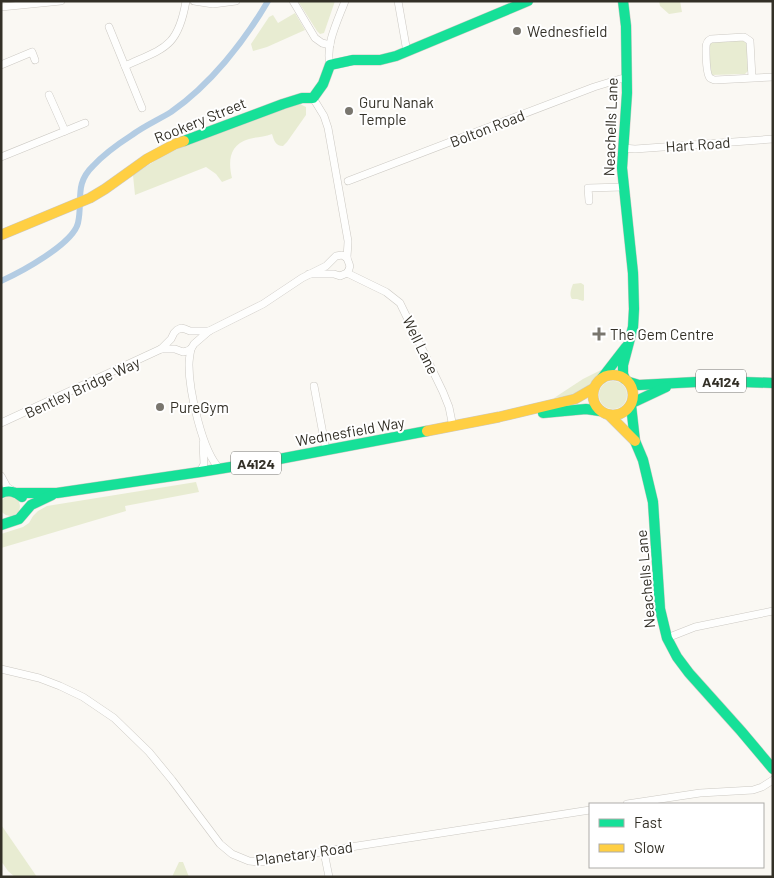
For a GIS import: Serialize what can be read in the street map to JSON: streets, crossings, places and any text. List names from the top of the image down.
{
  "streets": {
    "street": [
      "Rookery Street",
      "Neachells Lane",
      "Bolton Road",
      "Hart Road",
      "Well Lane",
      "A4124",
      "Bentley Bridge Way",
      "Wednesfield Way",
      "Planetary Road"
    ]
  },
  "crossings": [
    ["Neachells Lane", "Bolton Road"],
    ["Neachells Lane", "Hart Road"],
    ["Neachells Lane", "A4124"],
    ["Neachells Lane", "Wednesfield Way"],
    ["Well Lane", "Wednesfield Way"],
    ["A4124", "Wednesfield Way"]
  ],
  "places": {
    "other": ["Wednesfield", "Guru Nanak Temple", "PureGym"],
    "health": ["The Gem Centre"]
  },
  "legend": ["Fast", "Slow"]
}
